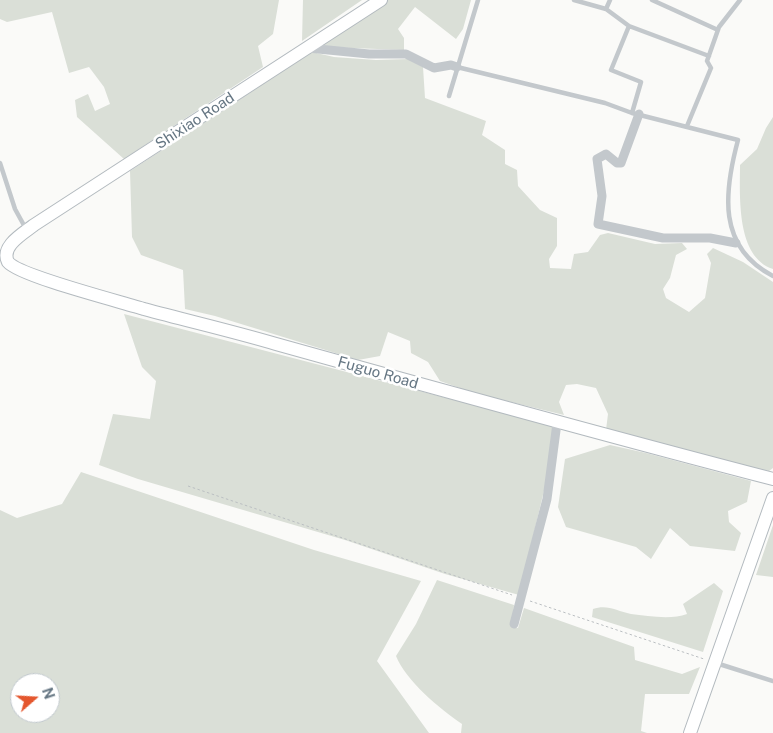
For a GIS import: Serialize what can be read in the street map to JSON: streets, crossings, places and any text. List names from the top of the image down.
{
  "streets": {
    "street": ["Shixiao Road", "Fuguo Road"]
  },
  "crossings": [
    ["Shixiao Road", "Fuguo Road"]
  ],
  "north": "right"
}
